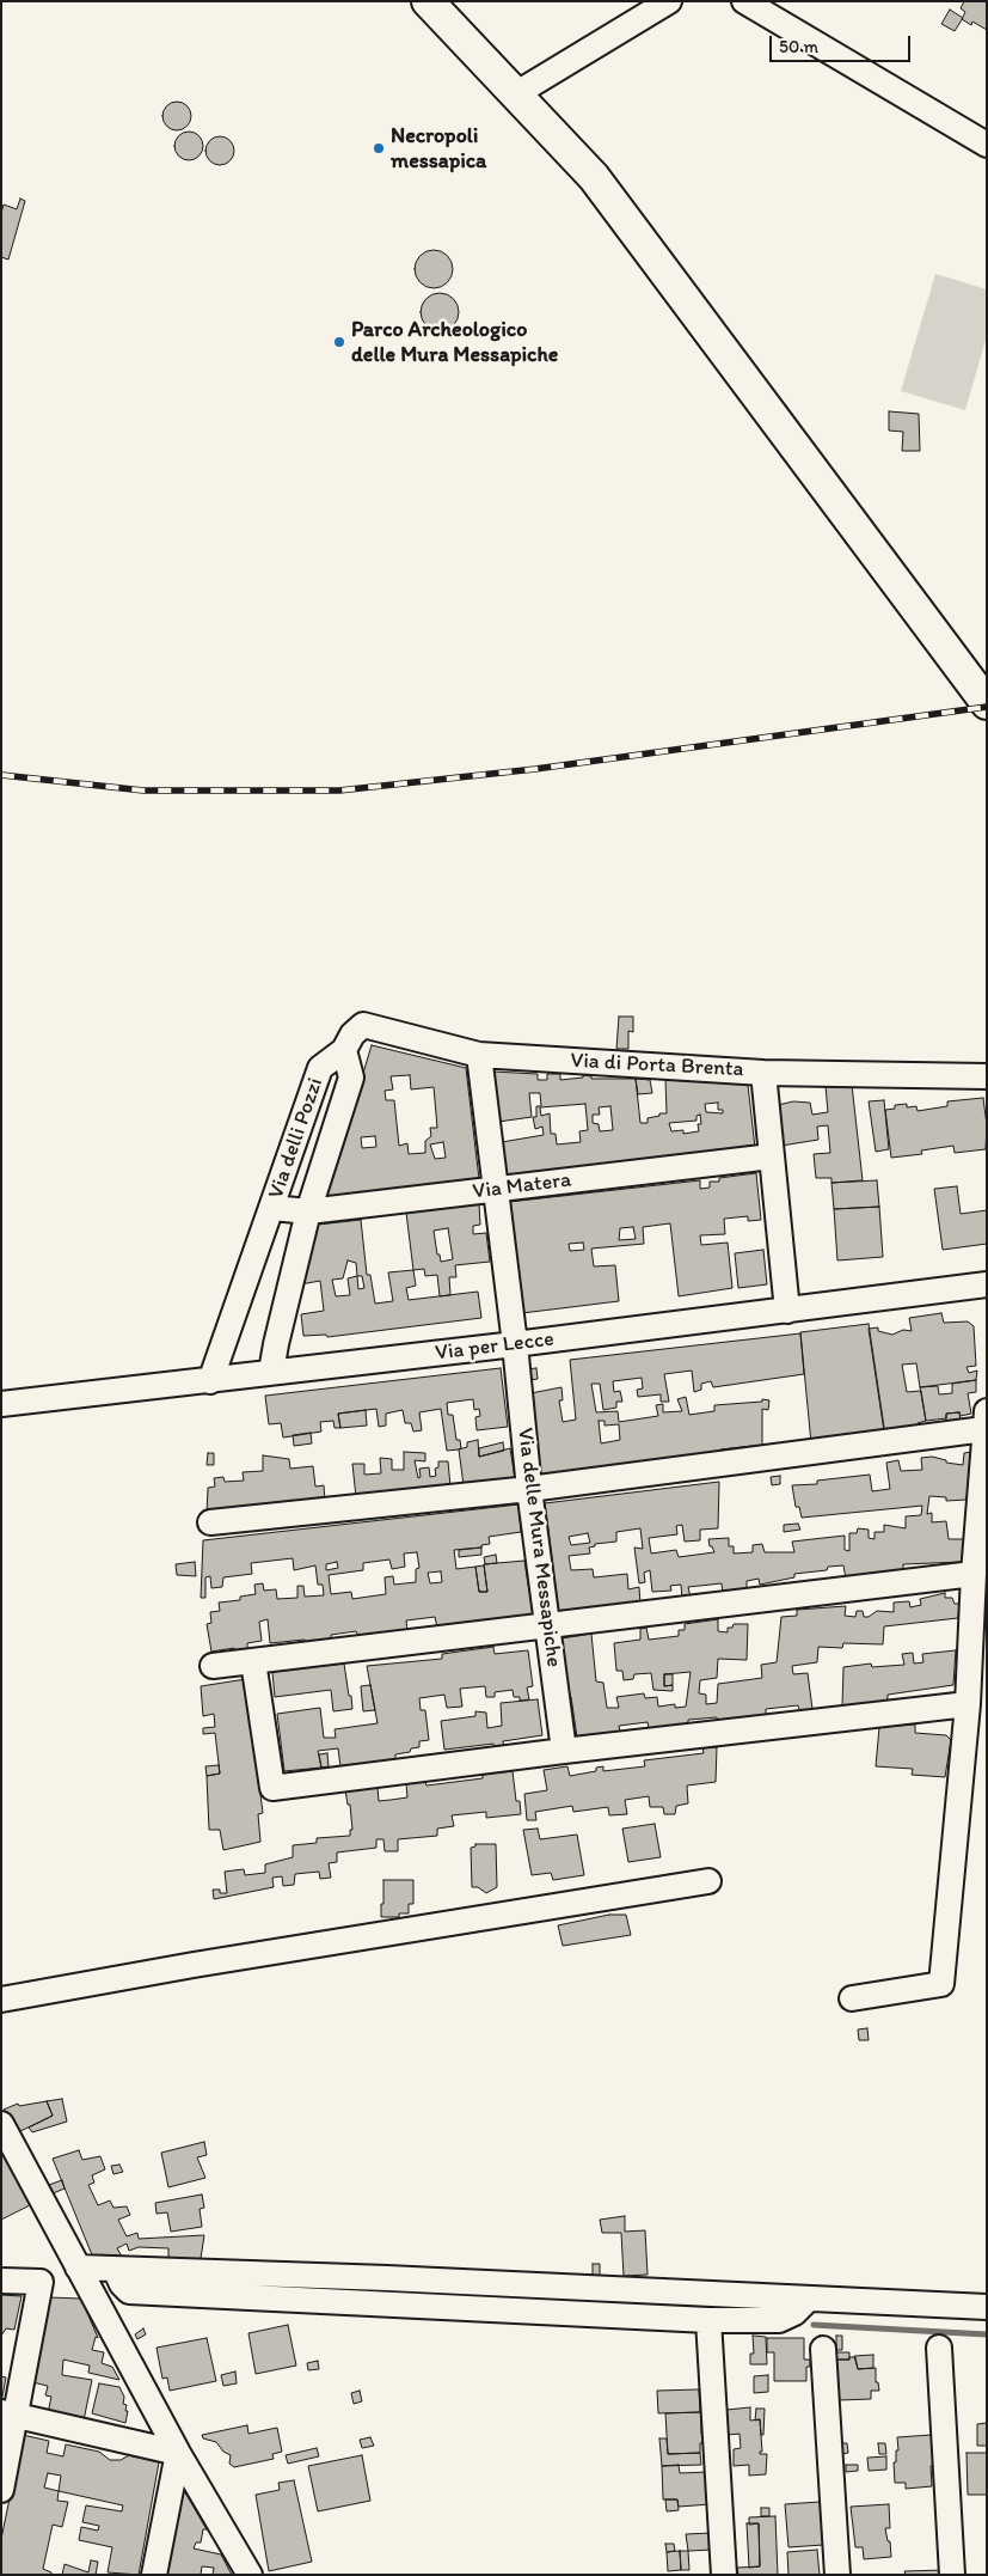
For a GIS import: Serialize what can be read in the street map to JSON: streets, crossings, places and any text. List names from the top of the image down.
{
  "streets": {
    "street": [
      "Via di Porta Brenta",
      "Via delli Pozzi",
      "Via Matera",
      "Via per Lecce",
      "Via delle Mura Messapiche"
    ]
  },
  "crossings": [
    ["Via di Porta Brenta", "Via delli Pozzi"],
    ["Via di Porta Brenta", "Via delle Mura Messapiche"],
    ["Via delli Pozzi", "Via Matera"],
    ["Via delli Pozzi", "Via per Lecce"],
    ["Via Matera", "Via delle Mura Messapiche"],
    ["Via per Lecce", "Via delle Mura Messapiche"]
  ],
  "places": ["Necropoli messapica", "Parco Archeologico delle Mura Messapiche"],
  "scale_bar": "50 m"
}
